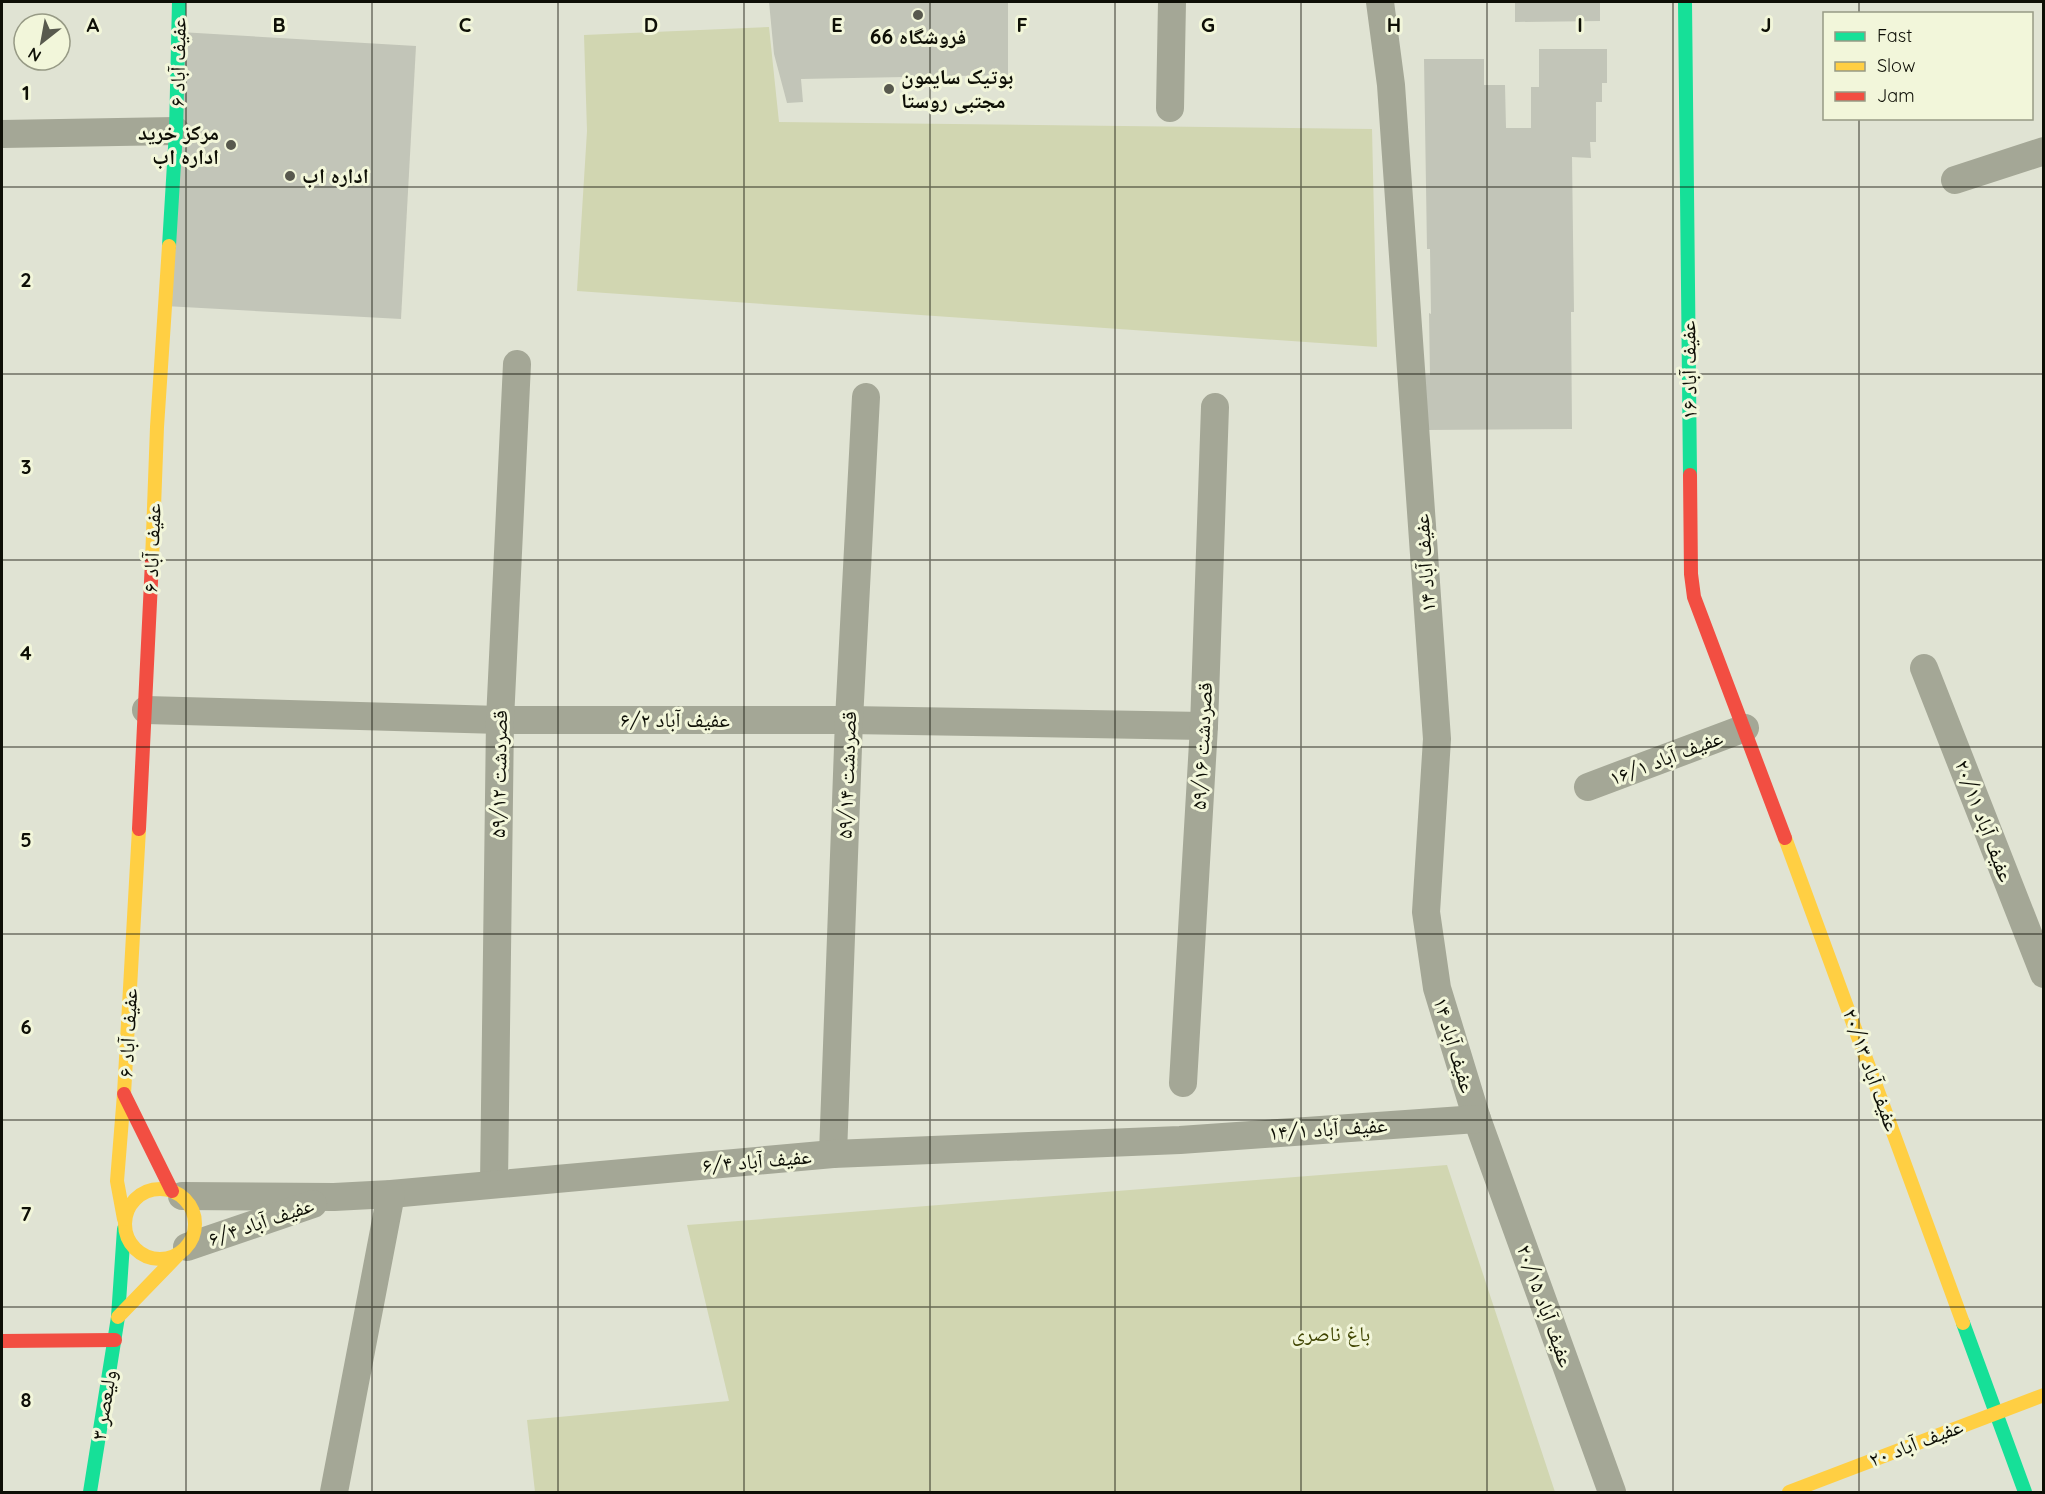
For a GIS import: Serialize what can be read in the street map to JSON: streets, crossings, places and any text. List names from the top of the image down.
{
  "streets": {
    "street": [
      "عفیف آباد ۶",
      "عفیف آباد ۱۶",
      "عفیف آباد ۱۴",
      "عفیف آباد ۶/۲",
      "۵۹/۱۶ قصردشت",
      "عفیف آباد ۱۶/۱",
      "۵۹/۱۲ قصردشت",
      "۵۹/۱۴ قصردشت",
      "عفیف آباد ۲۰/۱۱",
      "عفیف آباد ۲۰/۱۳",
      "عفیف آباد ۱۴/۱",
      "عفیف آباد ۶/۴",
      "عفیف آباد ۲۰/۱۵",
      "۳ ولیعصر",
      "عفیف آباد ۲۰"
    ]
  },
  "crossings": [
    ["عفیف آباد ۶", "عفیف آباد ۶/۲"],
    ["عفیف آباد ۶", "عفیف آباد ۶/۴"],
    ["عفیف آباد ۶", "۳ ولیعصر"],
    ["عفیف آباد ۱۶", "عفیف آباد ۱۶/۱"],
    ["عفیف آباد ۱۶", "عفیف آباد ۲۰/۱۳"],
    ["عفیف آباد ۱۴", "عفیف آباد ۱۴/۱"],
    ["عفیف آباد ۱۴", "عفیف آباد ۲۰/۱۵"],
    ["عفیف آباد ۶/۲", "۵۹/۱۶ قصردشت"],
    ["عفیف آباد ۶/۲", "۵۹/۱۲ قصردشت"],
    ["عفیف آباد ۶/۲", "۵۹/۱۴ قصردشت"],
    ["عفیف آباد ۱۶/۱", "عفیف آباد ۲۰/۱۳"],
    ["۵۹/۱۲ قصردشت", "عفیف آباد ۶/۴"],
    ["۵۹/۱۴ قصردشت", "عفیف آباد ۶/۴"],
    ["عفیف آباد ۲۰/۱۳", "عفیف آباد ۲۰"],
    ["عفیف آباد ۱۴/۱", "عفیف آباد ۶/۴"],
    ["عفیف آباد ۱۴/۱", "عفیف آباد ۲۰/۱۵"],
    ["عفیف آباد ۶/۴", "۳ ولیعصر"]
  ],
  "parks": ["باغ ناصری"],
  "places": [
    "فروشگاه 66",
    "بوتیک سایمون مجتبی روستا",
    "مرکز خرید اداره اب",
    "اداره اب"
  ],
  "legend": ["Fast", "Slow", "Jam"],
  "north": "bottom left",
  "grid": {
    "columns": [
      "A",
      "B",
      "C",
      "D",
      "E",
      "F",
      "G",
      "H",
      "I",
      "J"
    ],
    "rows": [
      "1",
      "2",
      "3",
      "4",
      "5",
      "6",
      "7",
      "8"
    ]
  }
}
